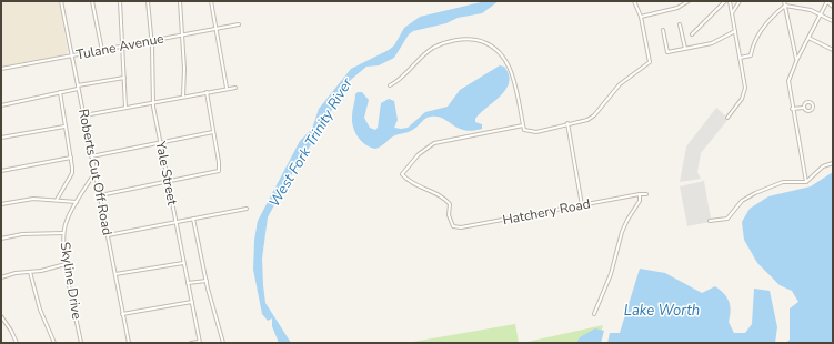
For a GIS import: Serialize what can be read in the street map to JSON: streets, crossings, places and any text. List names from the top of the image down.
{
  "streets": {
    "street": [
      "Tulane Avenue",
      "Roberts Cut Off Road",
      "Yale Street",
      "Hatchery Road",
      "Skyline Drive"
    ]
  },
  "crossings": [
    ["Tulane Avenue", "Roberts Cut Off Road"],
    ["Tulane Avenue", "Yale Street"],
    ["Roberts Cut Off Road", "Skyline Drive"]
  ],
  "water": ["West Fork Trinity River", "Lake Worth"]
}
